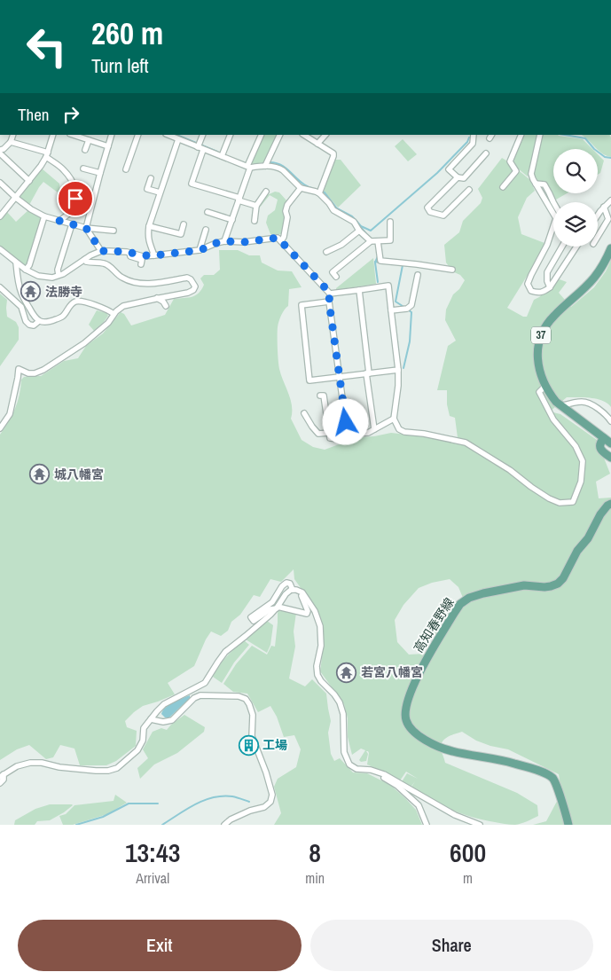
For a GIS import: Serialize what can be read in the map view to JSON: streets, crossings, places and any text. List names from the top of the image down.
{
  "streets": {
    "main road": ["37", "高知春野線"]
  },
  "places": {
    "temple": ["法勝寺", "城八幡宮", "若宮八幡宮"],
    "building": ["工場"]
  },
  "page": {
    "turn": ["260 m", "Turn left"],
    "then": "Then",
    "eta": [
      "13:43",
      "Arrival",
      "8",
      "min",
      "600",
      "m"
    ],
    "buttons": ["Exit", "Share"]
  }
}
